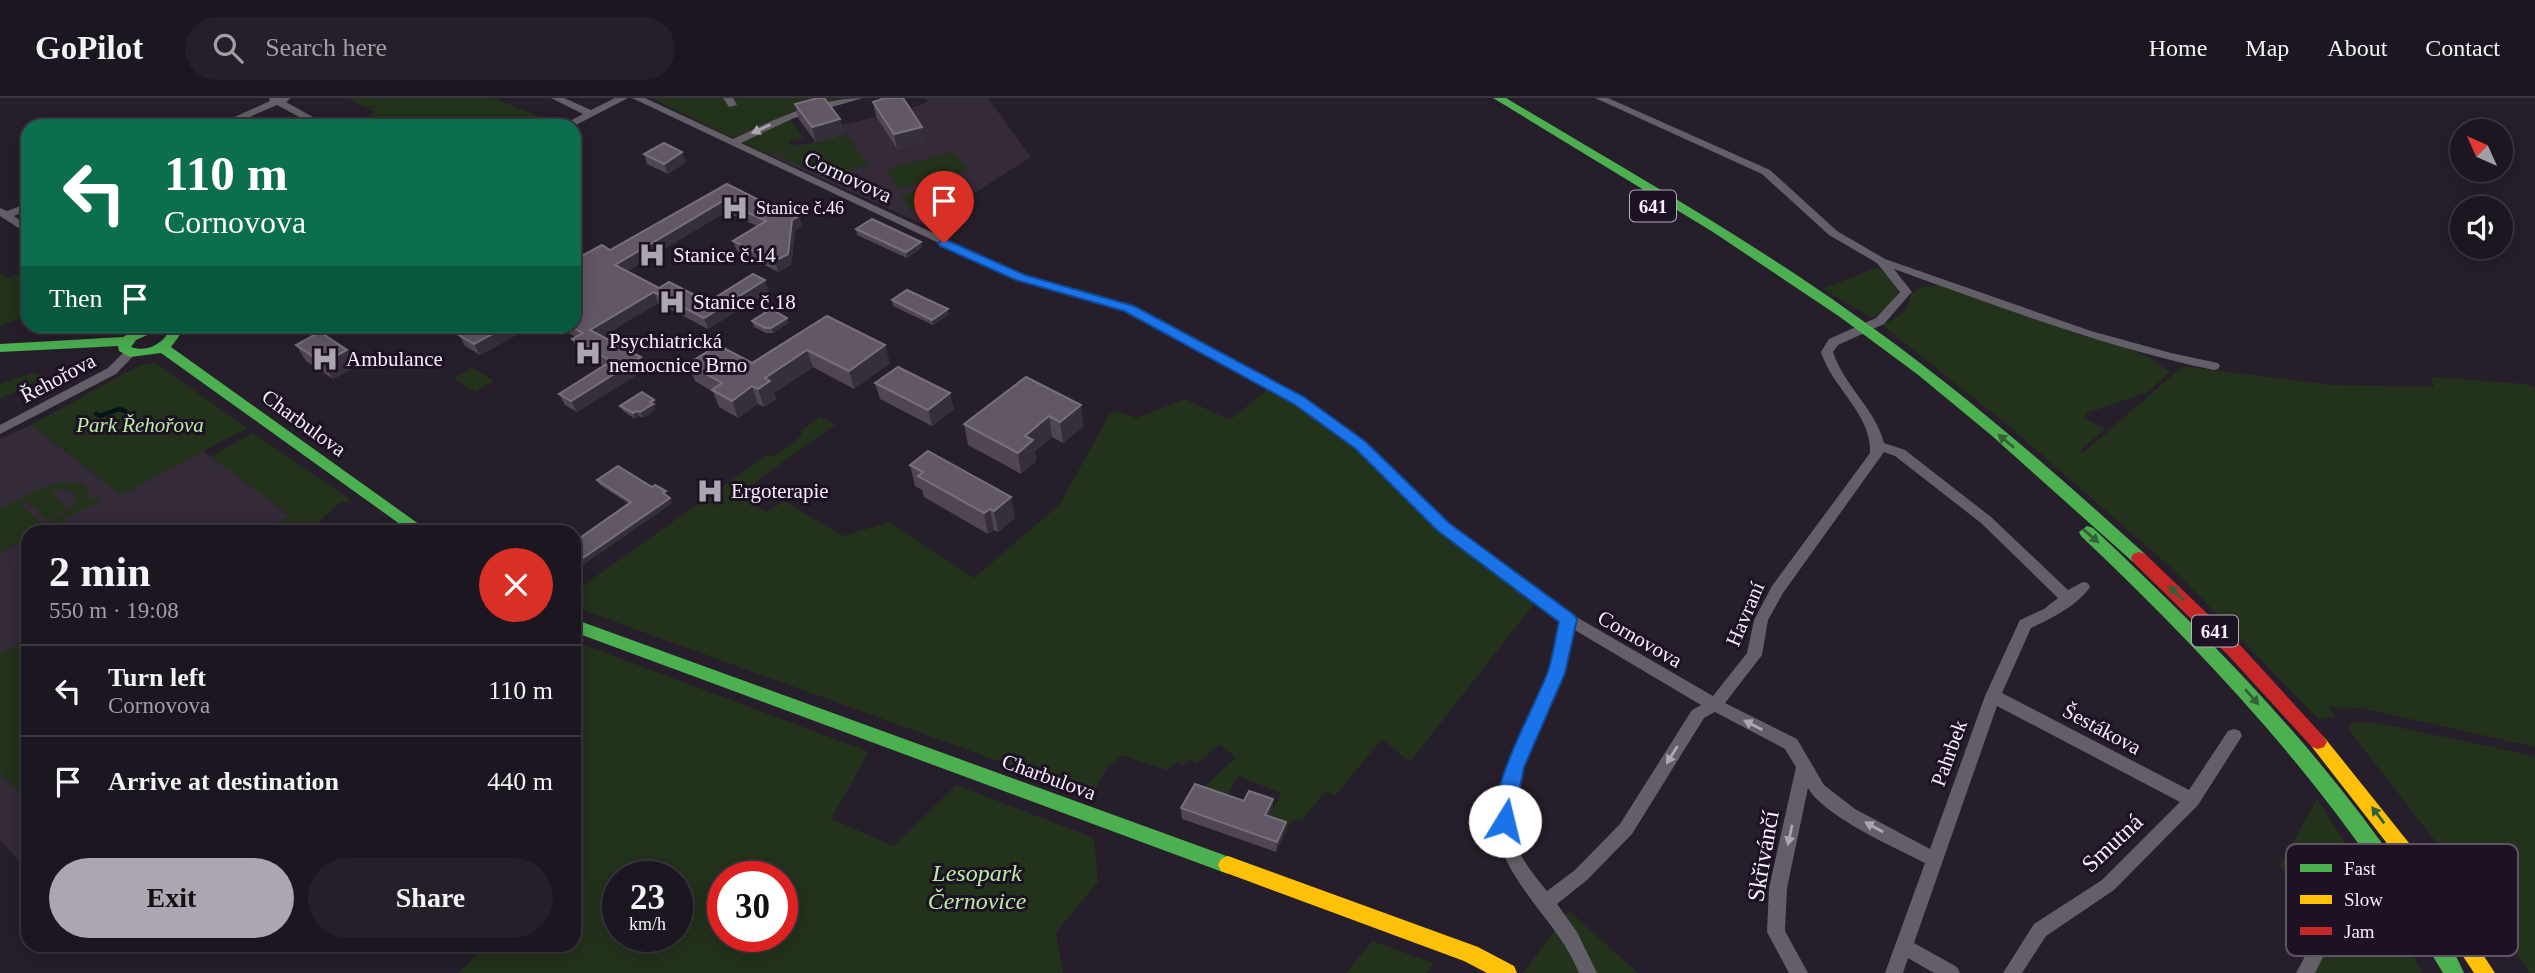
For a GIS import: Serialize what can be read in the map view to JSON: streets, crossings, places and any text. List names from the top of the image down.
{
  "streets": {
    "main road": ["641", "Charbulova"],
    "street": [
      "Cornovova",
      "Řehořova",
      "Havraní",
      "Šestákova",
      "Pahrbek",
      "Smutná",
      "Skřivánčí"
    ]
  },
  "crossings": [
    ["Cornovova", "Havraní"],
    ["Cornovova", "Skřivánčí"],
    ["Šestákova", "Pahrbek"],
    ["Šestákova", "Smutná"]
  ],
  "one_way": ["Havraní", "Skřivánčí"],
  "parks": ["Park Řehořova", "Lesopark Černovice"],
  "places": {
    "hospital": [
      "Stanice č.46",
      "Stanice č.14",
      "Stanice č.18",
      "Psychiatrická nemocnice Brno",
      "Ambulance",
      "Ergoterapie"
    ]
  },
  "legend": ["Fast", "Slow", "Jam"],
  "north": "top left",
  "page": {
    "header": "GoPilot",
    "search": "Search here",
    "nav": [
      "Home",
      "Map",
      "About",
      "Contact"
    ],
    "turn": ["110 m", "Cornovova"],
    "then": "Then",
    "heading": ["2 min", "550 m · 19:08"],
    "list": [
      {
        "name": "Turn left",
        "note": "Cornovova",
        "value": "110 m"
      },
      {
        "name": "Arrive at destination",
        "value": "440 m"
      }
    ],
    "buttons": ["Exit", "Share"],
    "speed": "23 km/h",
    "limit": "30"
  }
}
